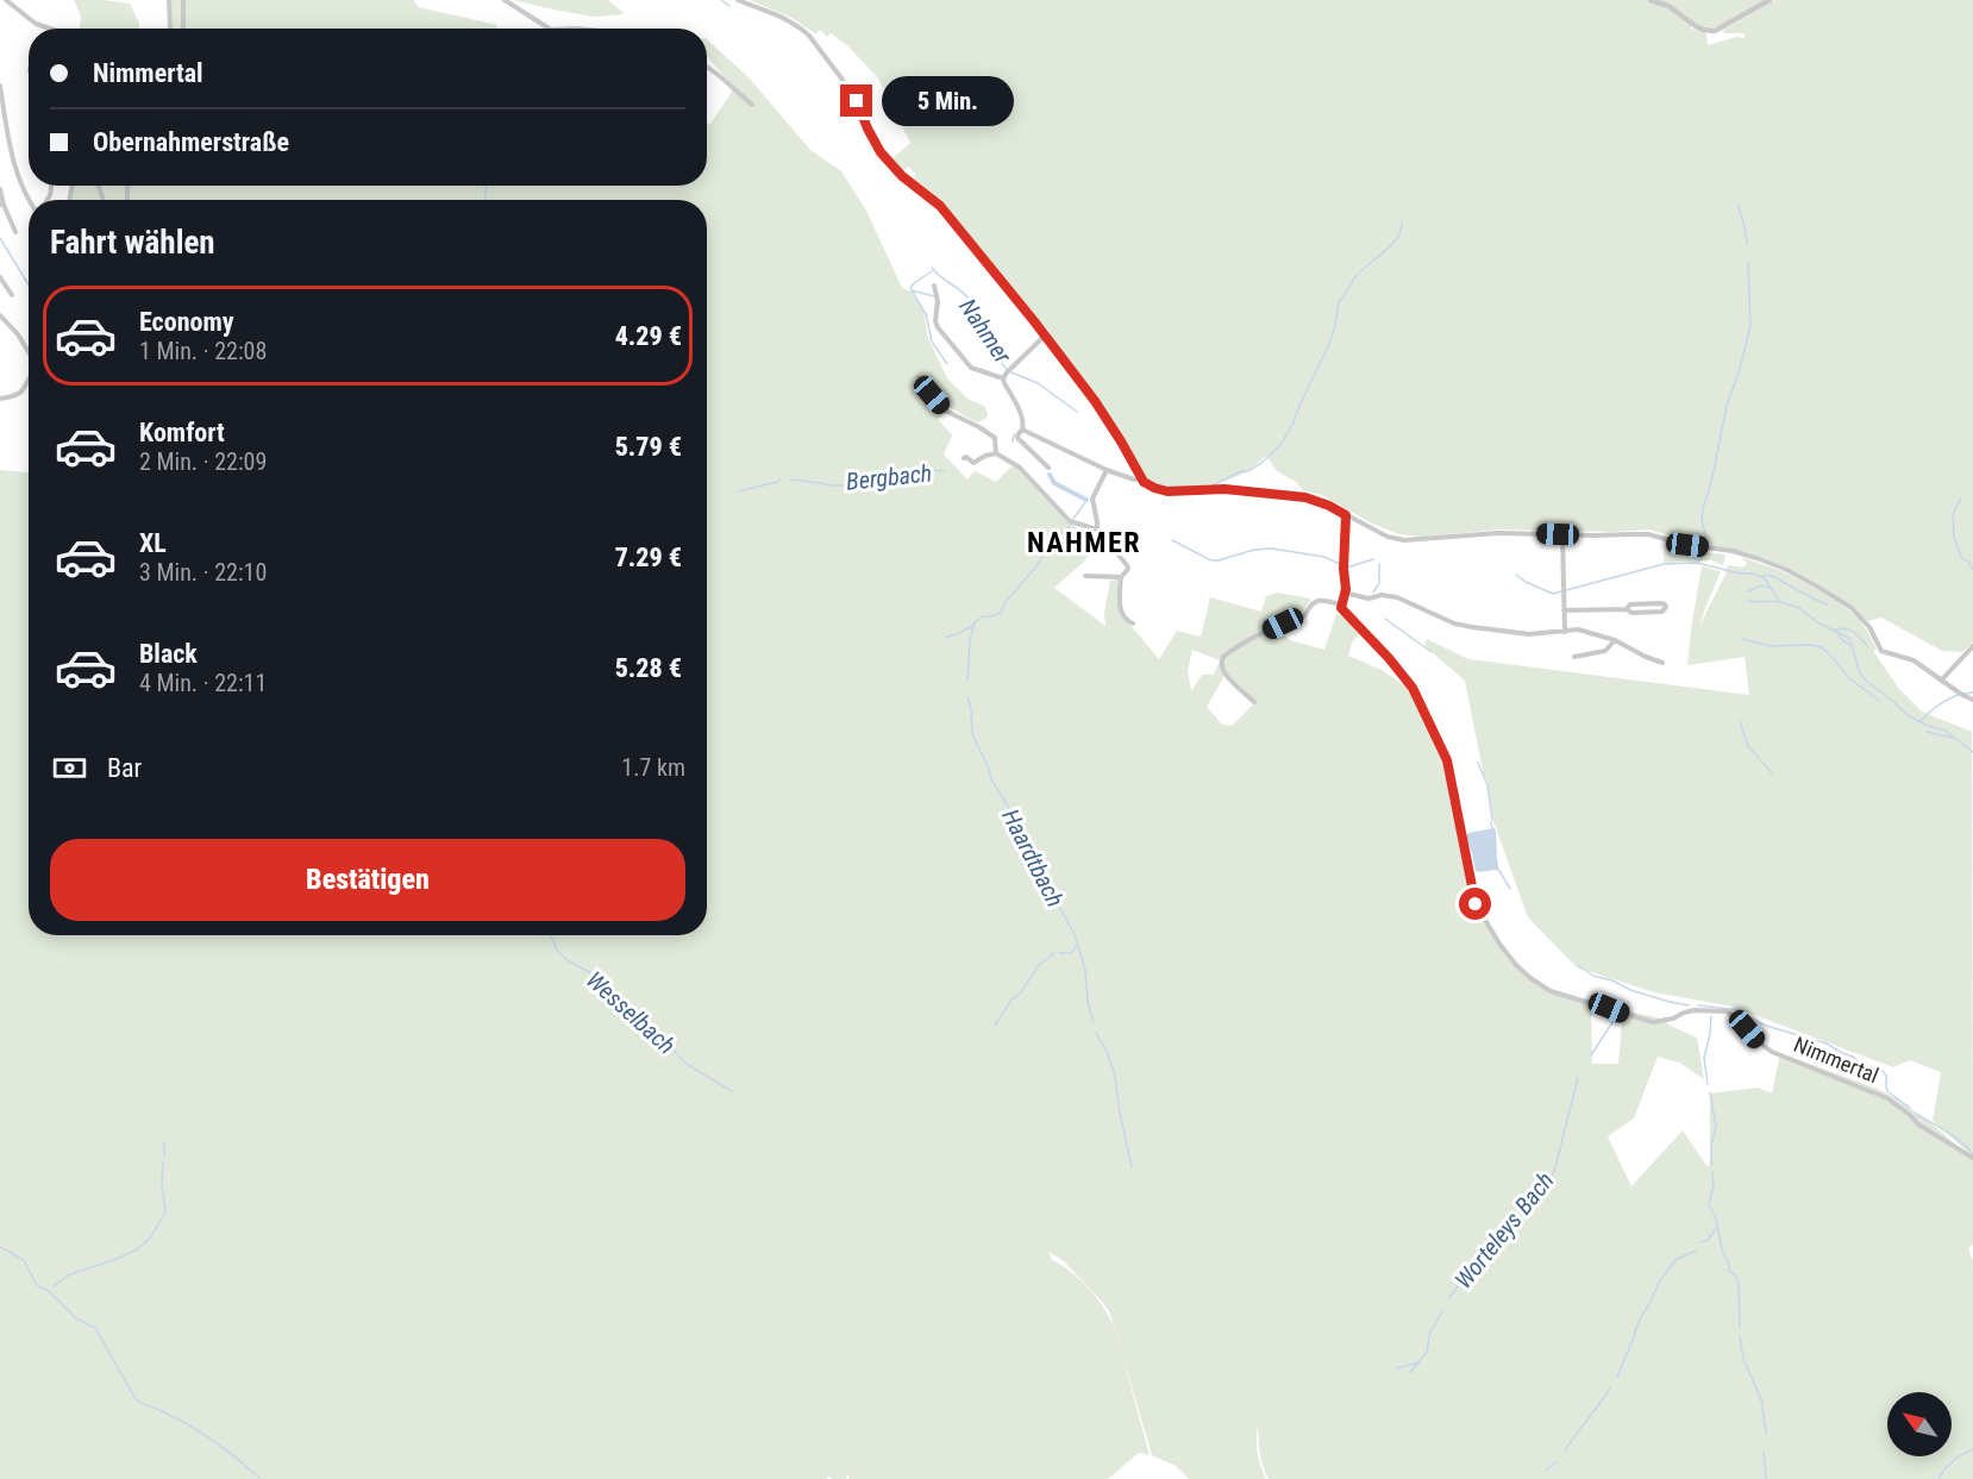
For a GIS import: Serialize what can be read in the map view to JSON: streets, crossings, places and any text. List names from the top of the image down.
{
  "streets": {
    "street": ["Nimmertal"]
  },
  "districts": ["NAHMER"],
  "water": [
    "Nahmer",
    "Bergbach",
    "Haardtbach",
    "Wesselbach",
    "Worteleys Bach"
  ],
  "north": "top left",
  "page": {
    "banner": ["Nimmertal", "Obernahmerstraße"],
    "bubble": "5 Min.",
    "heading": "Fahrt wählen",
    "list": [
      {
        "name": "Economy",
        "note": "1 Min. · 22:08",
        "value": "4.29 €"
      },
      {
        "name": "Komfort",
        "note": "2 Min. · 22:09",
        "value": "5.79 €"
      },
      {
        "name": "XL",
        "note": "3 Min. · 22:10",
        "value": "7.29 €"
      },
      {
        "name": "Black",
        "note": "4 Min. · 22:11",
        "value": "5.28 €"
      }
    ],
    "pay": ["Bar", "1.7 km"],
    "buttons": "Bestätigen"
  }
}
